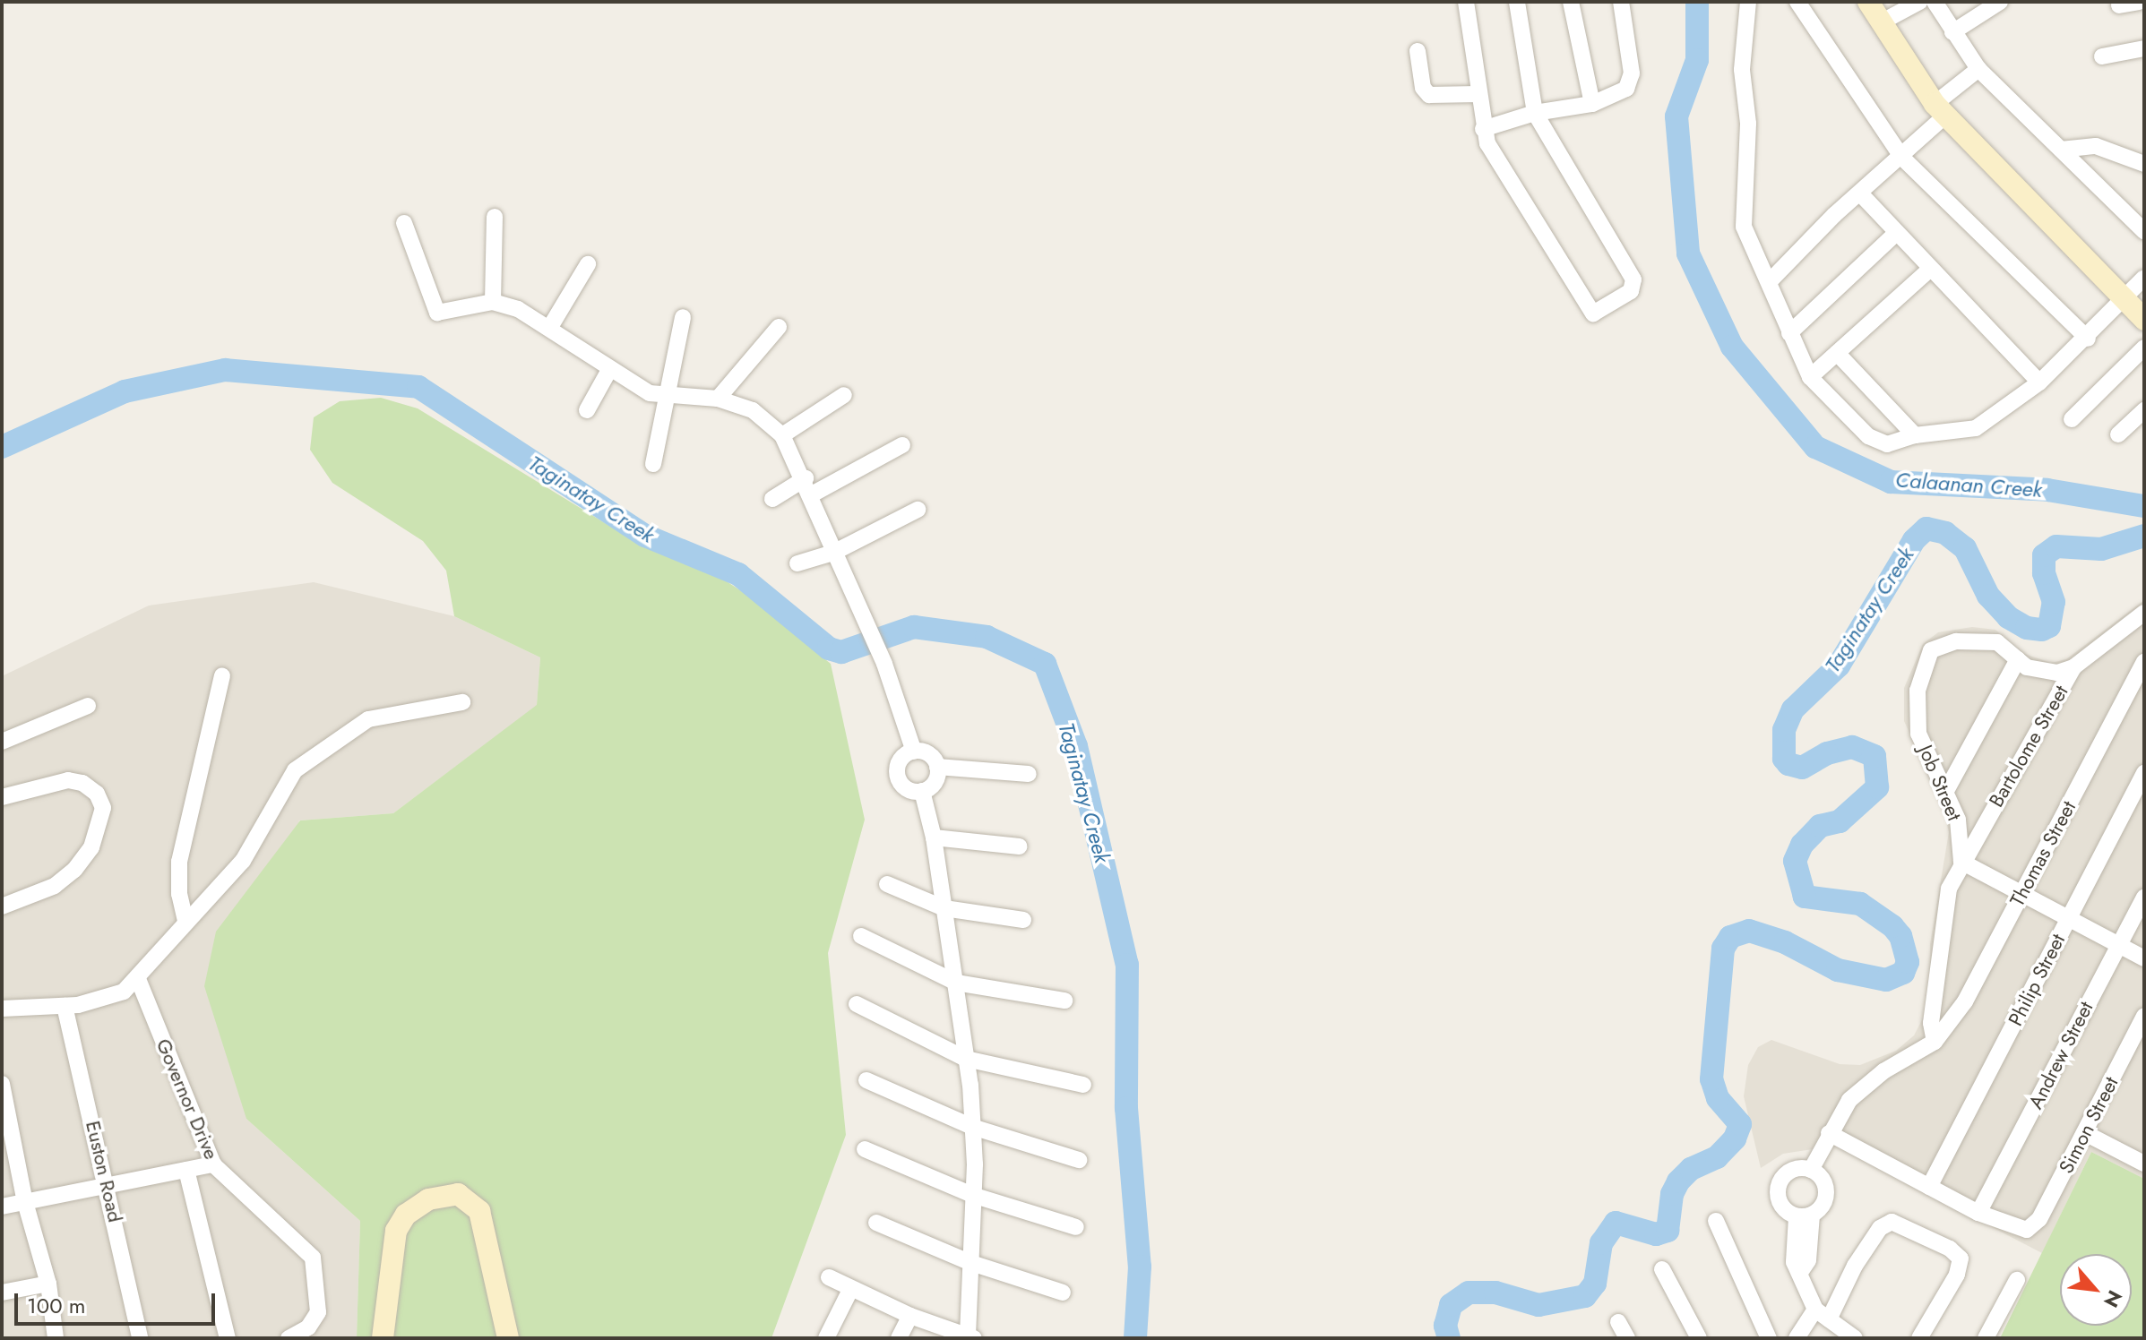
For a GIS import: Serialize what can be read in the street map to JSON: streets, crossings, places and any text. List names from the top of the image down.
{
  "streets": {
    "street": [
      "Bartolome Street",
      "Job Street",
      "Thomas Street",
      "Philip Street",
      "Andrew Street",
      "Governor Drive",
      "Simon Street",
      "Euston Road"
    ]
  },
  "crossings": [
    ["Bartolome Street", "Job Street"],
    ["Bartolome Street", "Thomas Street"],
    ["Andrew Street", "Simon Street"]
  ],
  "water": ["Calaanan Creek", "Taginatay Creek"],
  "scale_bar": "100 m",
  "north": "bottom right"
}
